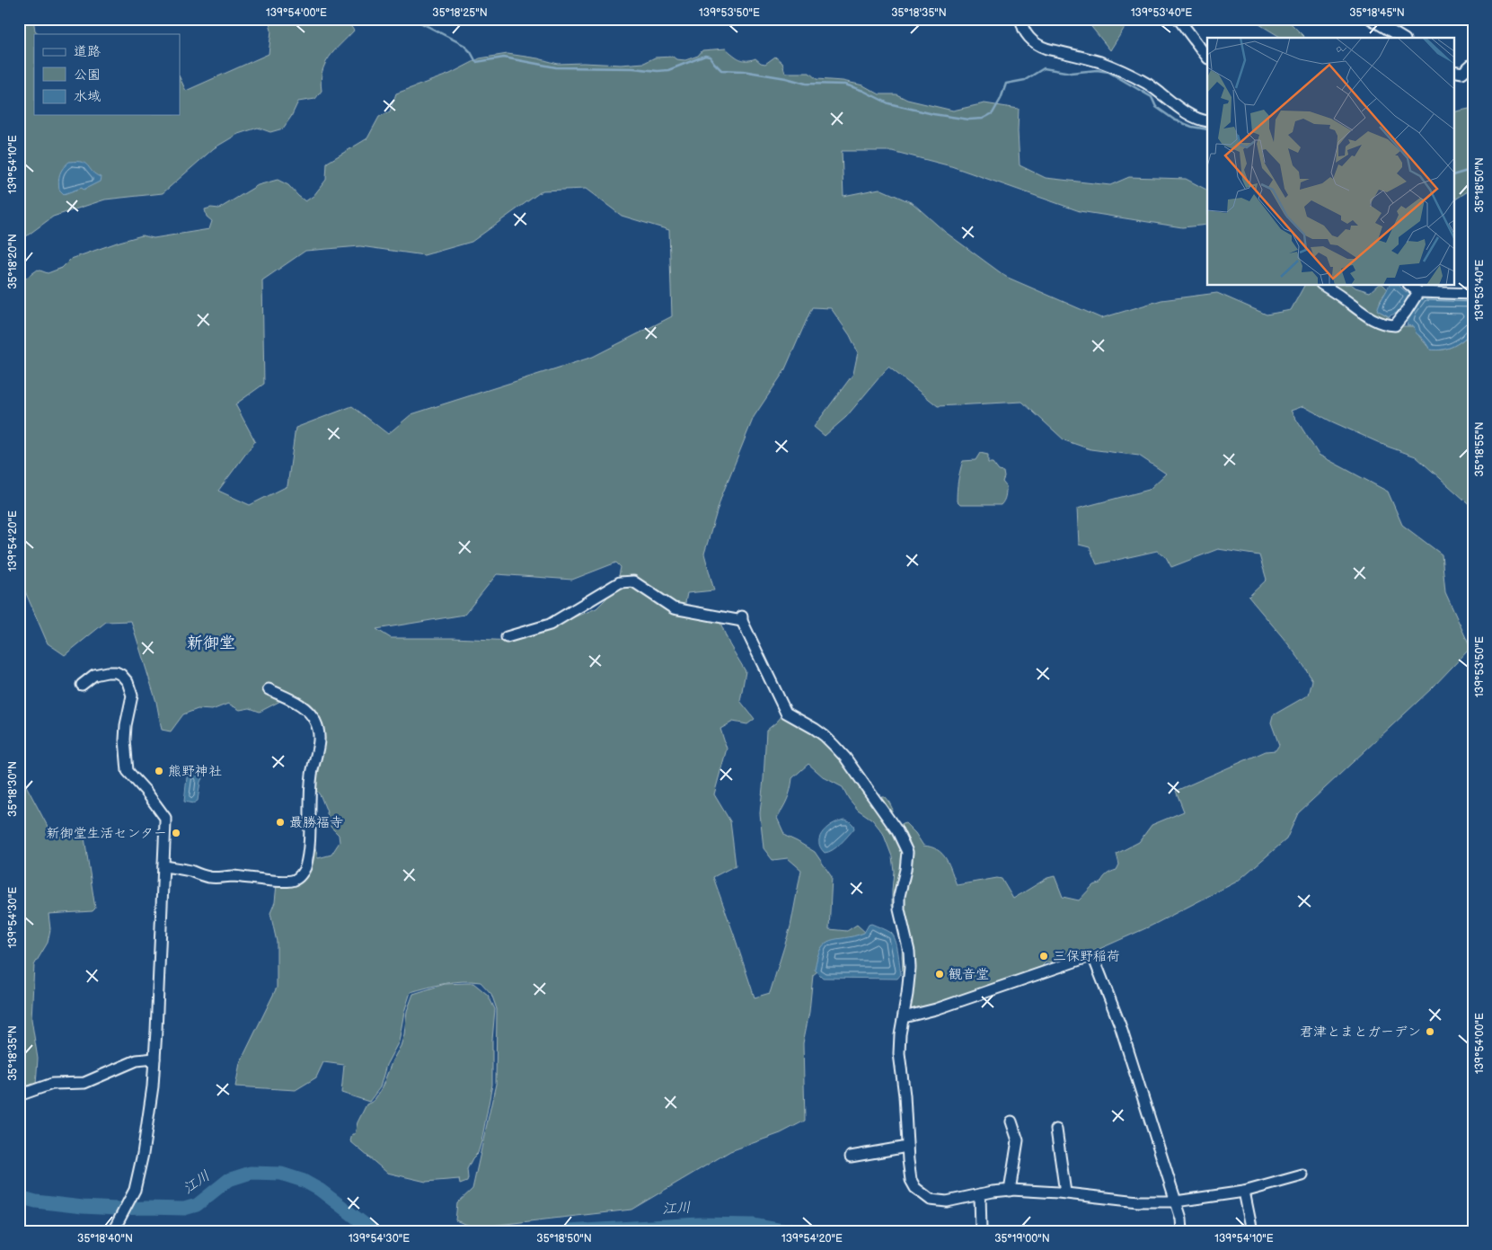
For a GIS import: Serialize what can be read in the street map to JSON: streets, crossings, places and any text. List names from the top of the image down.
{
  "districts": ["新御堂"],
  "water": ["江川"],
  "places": [
    "熊野神社",
    "最勝福寺",
    "新御堂生活センター",
    "三保野稲荷",
    "観音堂",
    "君津とまとガーデン"
  ],
  "legend": ["道路", "公園", "水域"],
  "coordinates": [
    "139°54'00\"E",
    "35°18'25\"N",
    "139°53'50\"E",
    "35°18'35\"N",
    "139°53'40\"E",
    "35°18'45\"N",
    "139°54'10\"E",
    "35°18'50\"N",
    "35°18'20\"N",
    "35°18'55\"N",
    "139°54'20\"E",
    "35°18'30\"N",
    "139°54'30\"E",
    "35°18'40\"N",
    "35°19'00\"N"
  ]
}
